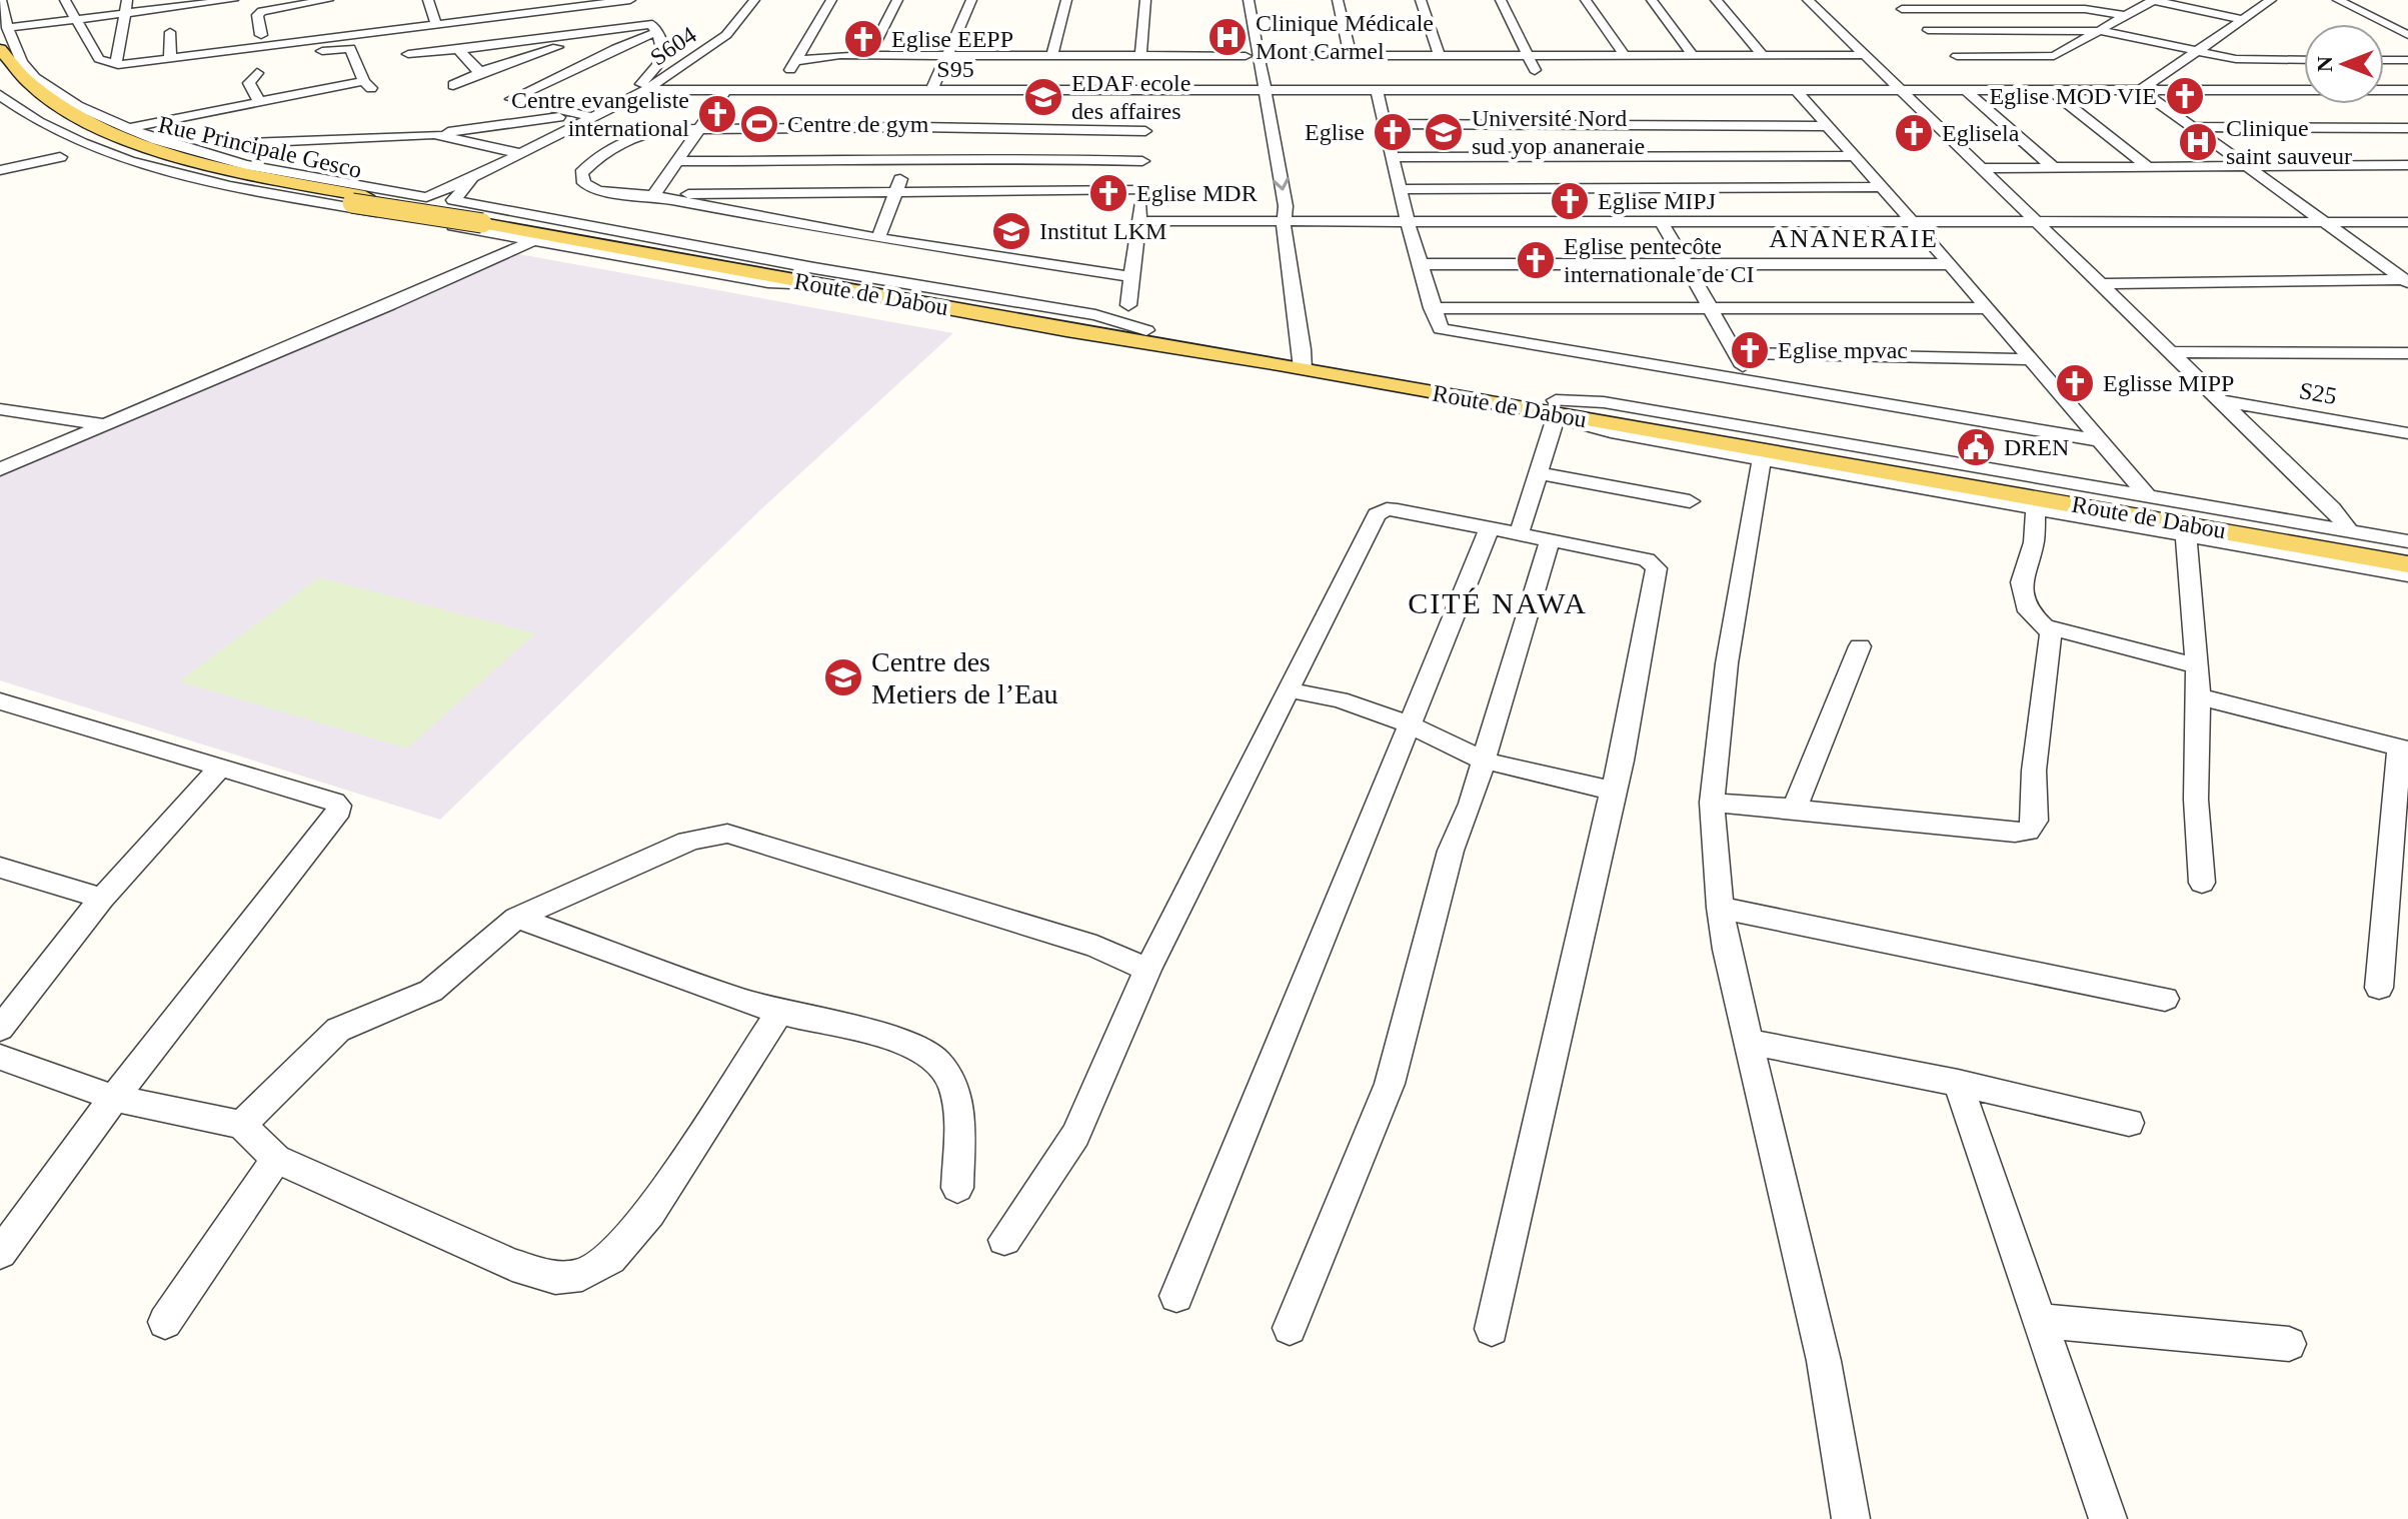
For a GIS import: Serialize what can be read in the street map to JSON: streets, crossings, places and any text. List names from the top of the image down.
{
  "streets": {
    "main road": ["Rue Principale Gesco", "Route de Dabou"],
    "street": ["S604", "S95", "S25"]
  },
  "crossings": [
    ["S604", "S95"],
    ["Rue Principale Gesco", "Route de Dabou"]
  ],
  "districts": ["ANANERAIE", "CITÉ NAWA"],
  "places": {
    "hospital": ["Clinique Médicale Mont Carmel", "Clinique saint sauveur"],
    "church": [
      "Eglise EEPP",
      "Eglise MOD VIE",
      "Centre evangeliste international",
      "Eglise",
      "Eglisela",
      "Eglise MDR",
      "Eglise MIPJ",
      "Eglise pentecôte internationale de CI",
      "Eglise mpvac",
      "Eglisse MIPP"
    ],
    "school or university": [
      "EDAF ecole des affaires",
      "Université Nord sud yop ananeraie",
      "Institut LKM",
      "Centre des Metiers de l’Eau"
    ],
    "sports": ["Centre de gym"],
    "public building": ["DREN"]
  },
  "north": "left"
}
